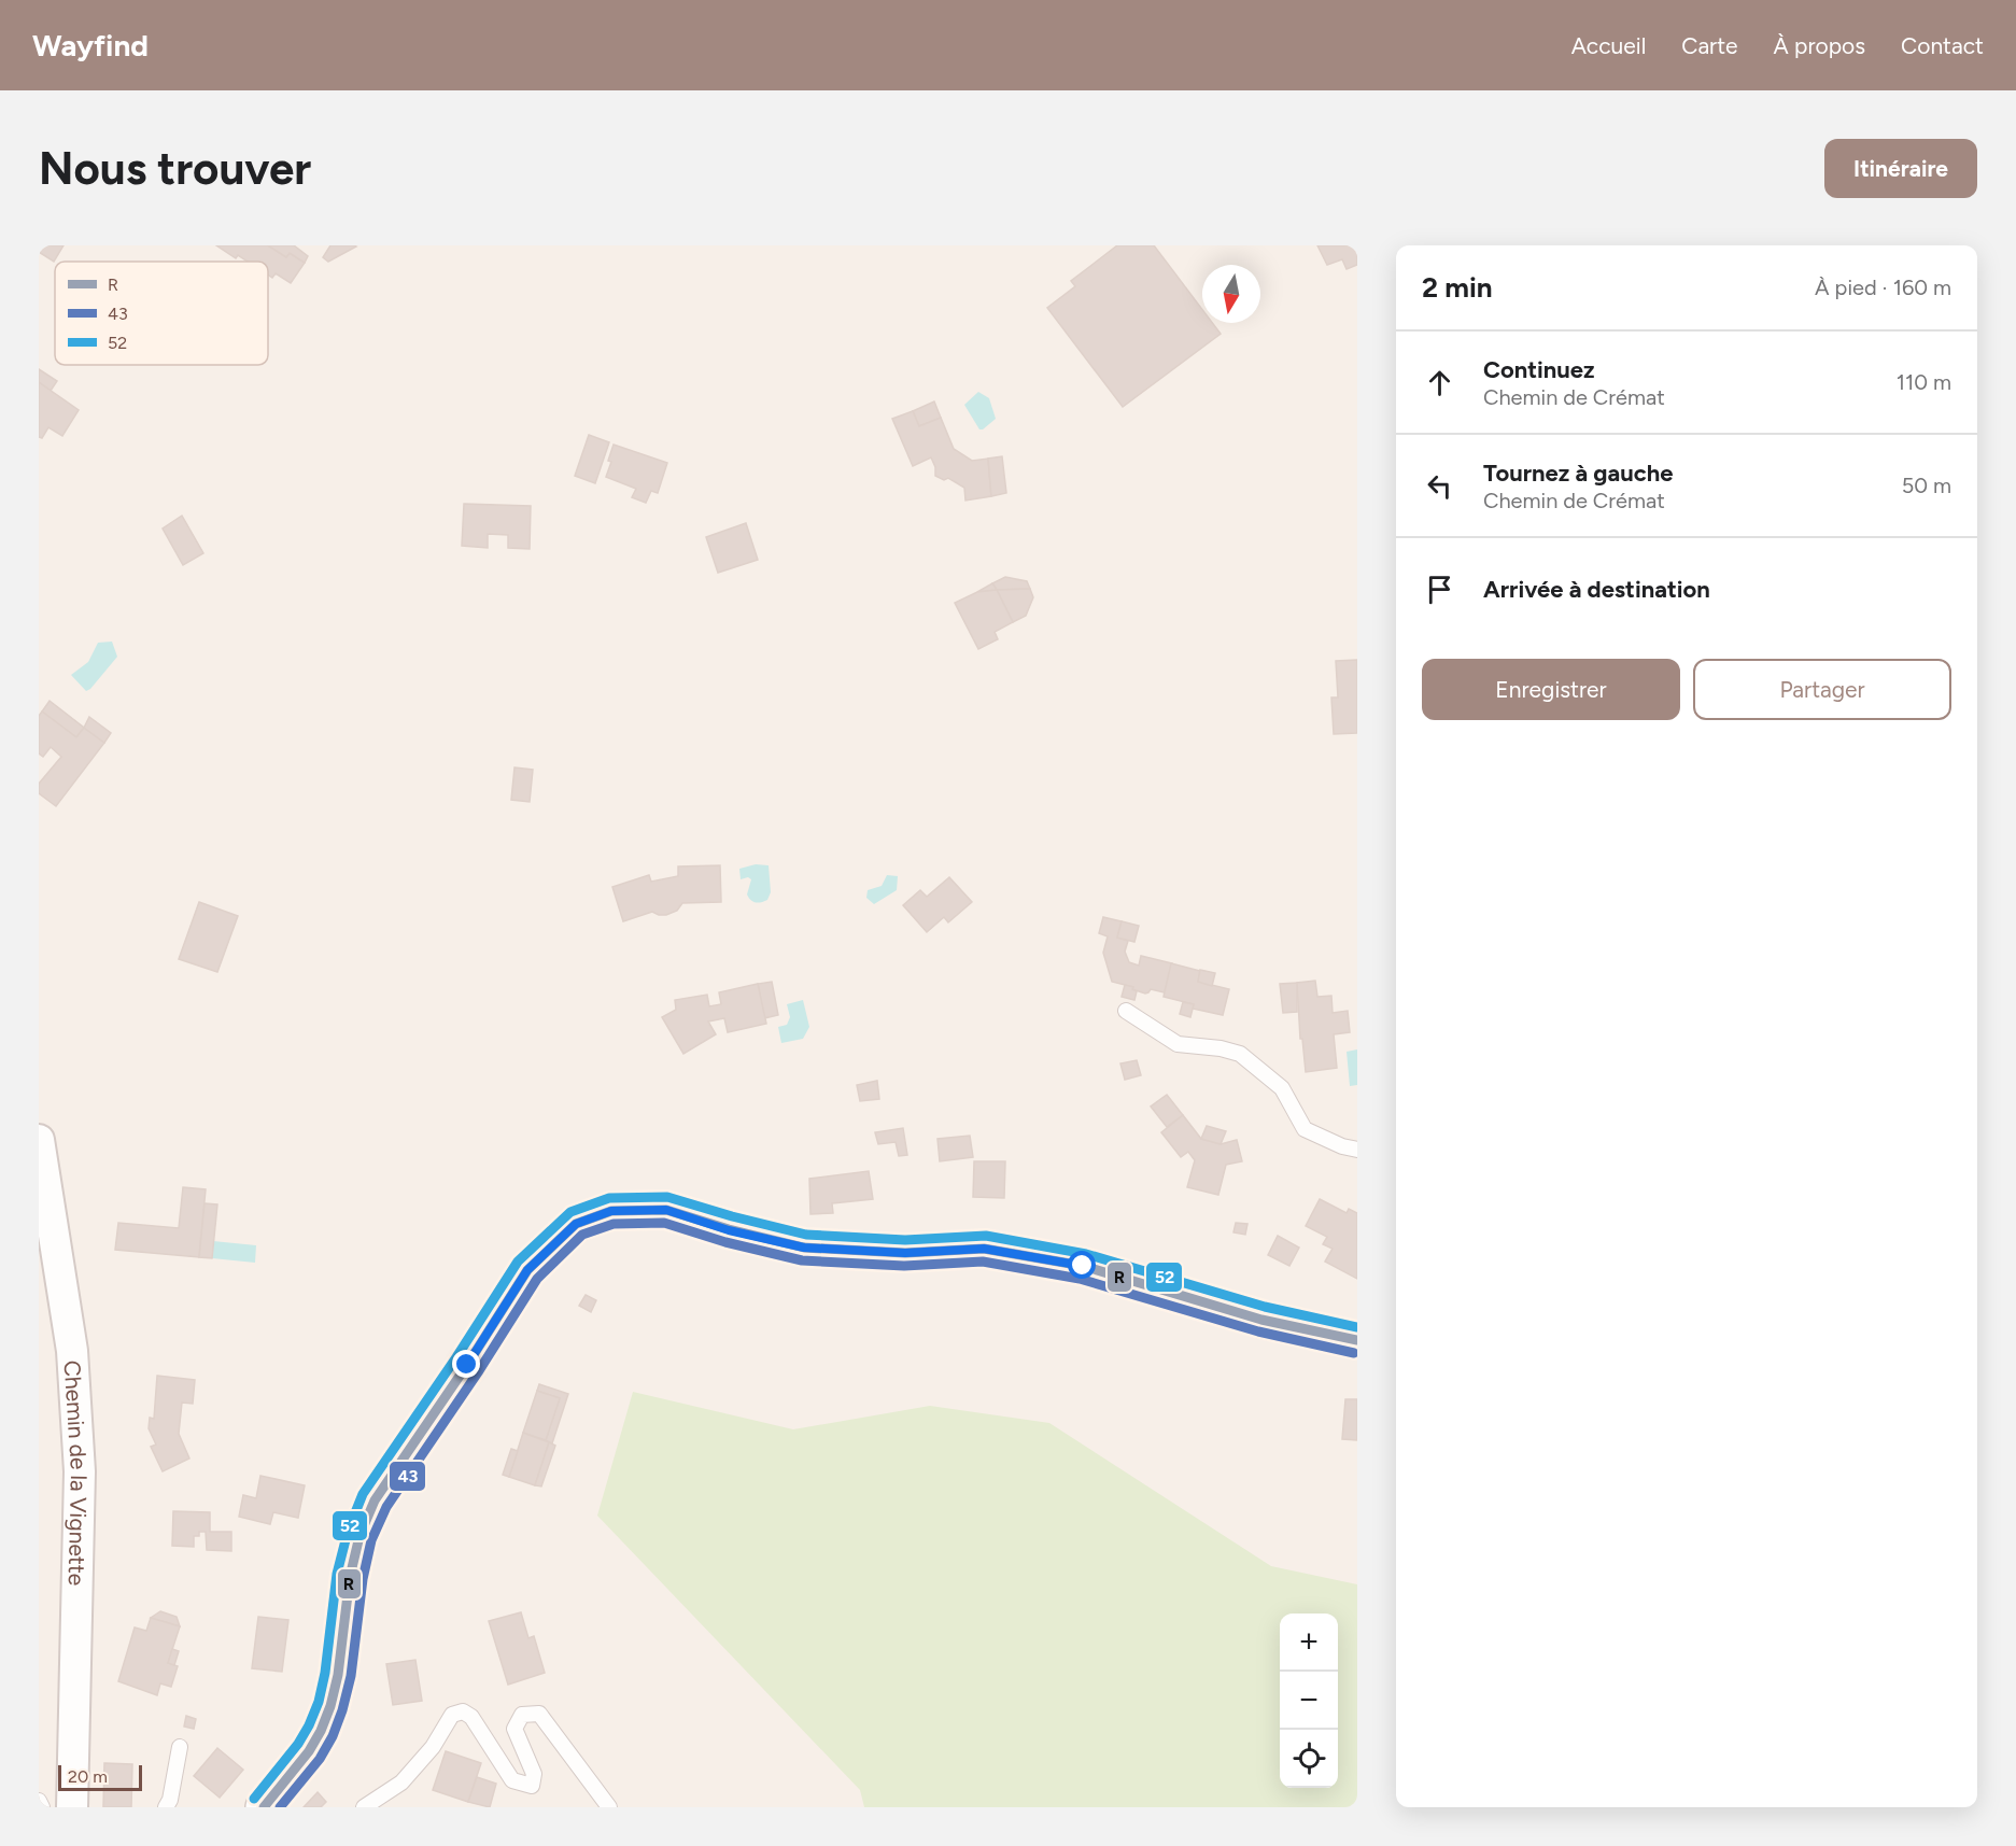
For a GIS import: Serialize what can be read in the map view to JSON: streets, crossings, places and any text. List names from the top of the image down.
{
  "streets": {
    "street": ["Chemin de la Vignette"]
  },
  "lines": ["transit line 52", "transit line R", "transit line 43"],
  "legend": ["R", "43", "52"],
  "scale_bar": "20 m",
  "north": "bottom",
  "page": {
    "header": "Wayfind",
    "nav": [
      "Accueil",
      "Carte",
      "À propos",
      "Contact"
    ],
    "buttons": [
      "Itinéraire",
      ["Enregistrer", "Partager"]
    ],
    "title": "Nous trouver",
    "heading": ["2 min", "À pied · 160 m"],
    "list": [
      ["Continuez", "Chemin de Crémat", "110 m"],
      ["Tournez à gauche", "Chemin de Crémat", "50 m"],
      "Arrivée à destination"
    ],
    "map_buttons": ["+", "−"],
    "scale": "20 m"
  }
}
